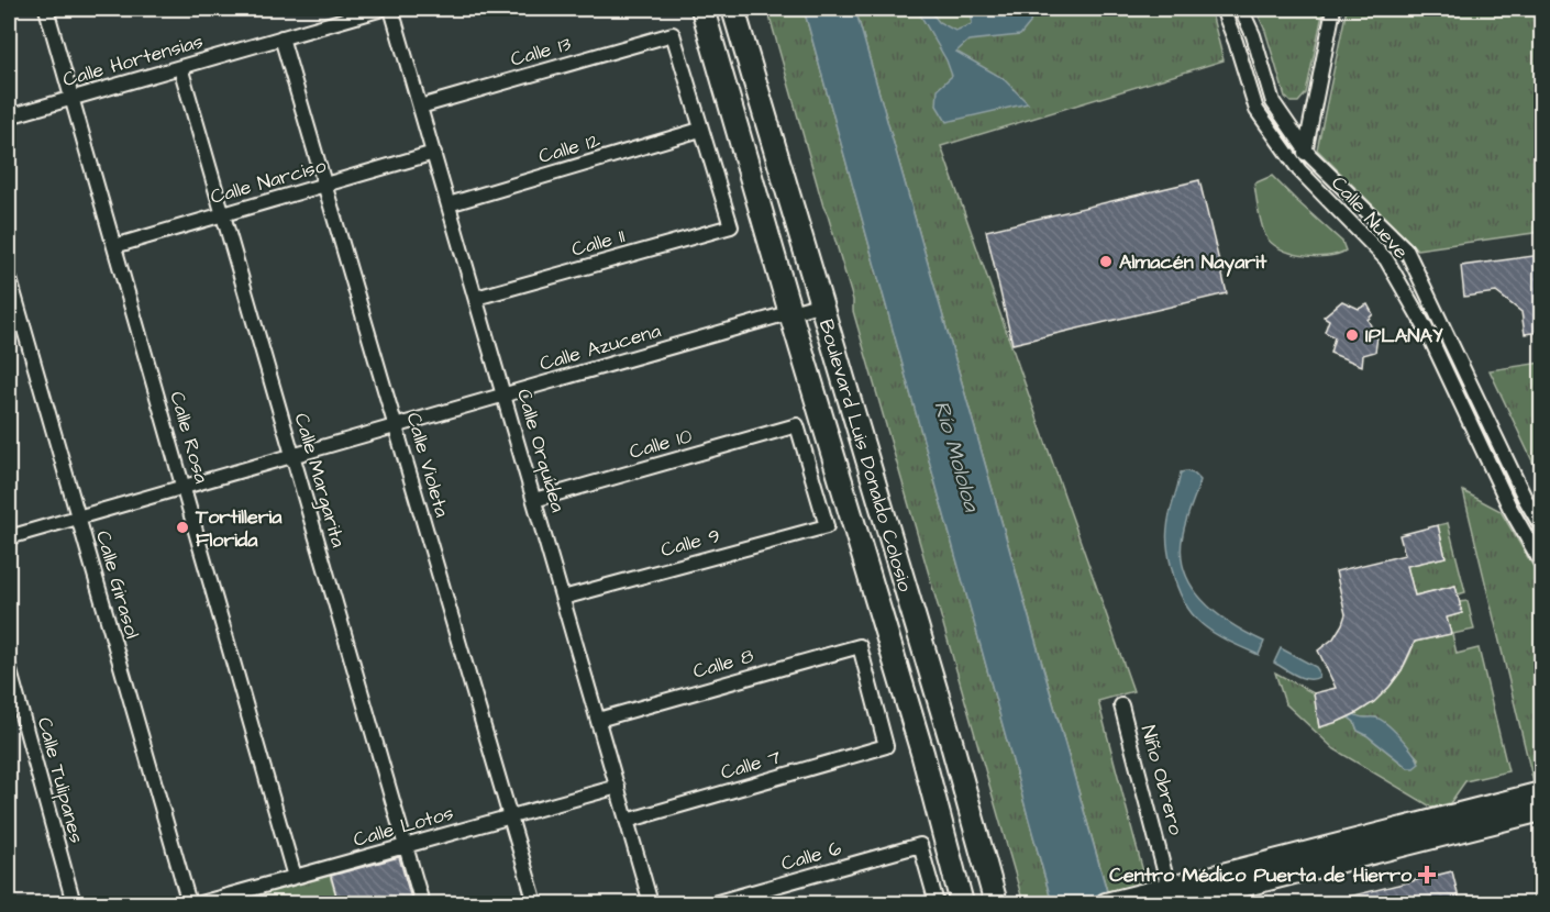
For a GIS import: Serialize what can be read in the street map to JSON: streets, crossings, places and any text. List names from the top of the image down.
{
  "streets": {
    "main road": ["Boulevard Luis Donaldo Colosio"],
    "street": [
      "Calle 13",
      "Calle Hortensias",
      "Calle 12",
      "Calle Narciso",
      "Calle Nueve",
      "Calle 11",
      "Calle Azucena",
      "Calle Rosa",
      "Calle 10",
      "Calle Orquídea",
      "Calle Violeta",
      "Calle Margarita",
      "Calle 9",
      "Calle Girasol",
      "Calle 8",
      "Calle 7",
      "Calle Tulipanes",
      "Niño Obrero",
      "Calle Lotos",
      "Calle 6"
    ]
  },
  "crossings": [
    ["Calle 13", "Calle 12"],
    ["Calle 13", "Calle 11"],
    ["Calle 13", "Calle Orquídea"],
    ["Calle Hortensias", "Calle Rosa"],
    ["Calle Hortensias", "Calle Violeta"],
    ["Calle Hortensias", "Calle Margarita"],
    ["Calle 12", "Calle 11"],
    ["Calle 12", "Calle Orquídea"],
    ["Calle Narciso", "Calle Rosa"],
    ["Calle Narciso", "Calle Orquídea"],
    ["Calle Narciso", "Calle Violeta"],
    ["Calle Narciso", "Calle Margarita"],
    ["Calle 11", "Calle Orquídea"],
    ["Calle Azucena", "Calle Rosa"],
    ["Calle Azucena", "Calle Orquídea"],
    ["Calle Azucena", "Boulevard Luis Donaldo Colosio"],
    ["Calle Azucena", "Calle Violeta"],
    ["Calle Azucena", "Calle Margarita"],
    ["Calle Azucena", "Calle Girasol"],
    ["Calle Rosa", "Calle Lotos"],
    ["Calle 10", "Calle Orquídea"],
    ["Calle 10", "Calle 9"],
    ["Calle Orquídea", "Calle 9"],
    ["Calle Orquídea", "Calle 8"],
    ["Calle Orquídea", "Calle 7"],
    ["Calle Orquídea", "Calle Lotos"],
    ["Calle Violeta", "Calle Lotos"],
    ["Calle Margarita", "Calle Lotos"],
    ["Calle 8", "Calle 7"]
  ],
  "water": ["Río Mololoa"],
  "places": {
    "other": ["Almacén Nayarit", "IPLANAY", "Tortilleria Florida"],
    "health": ["Centro Médico Puerta de Hierro"]
  }
}
